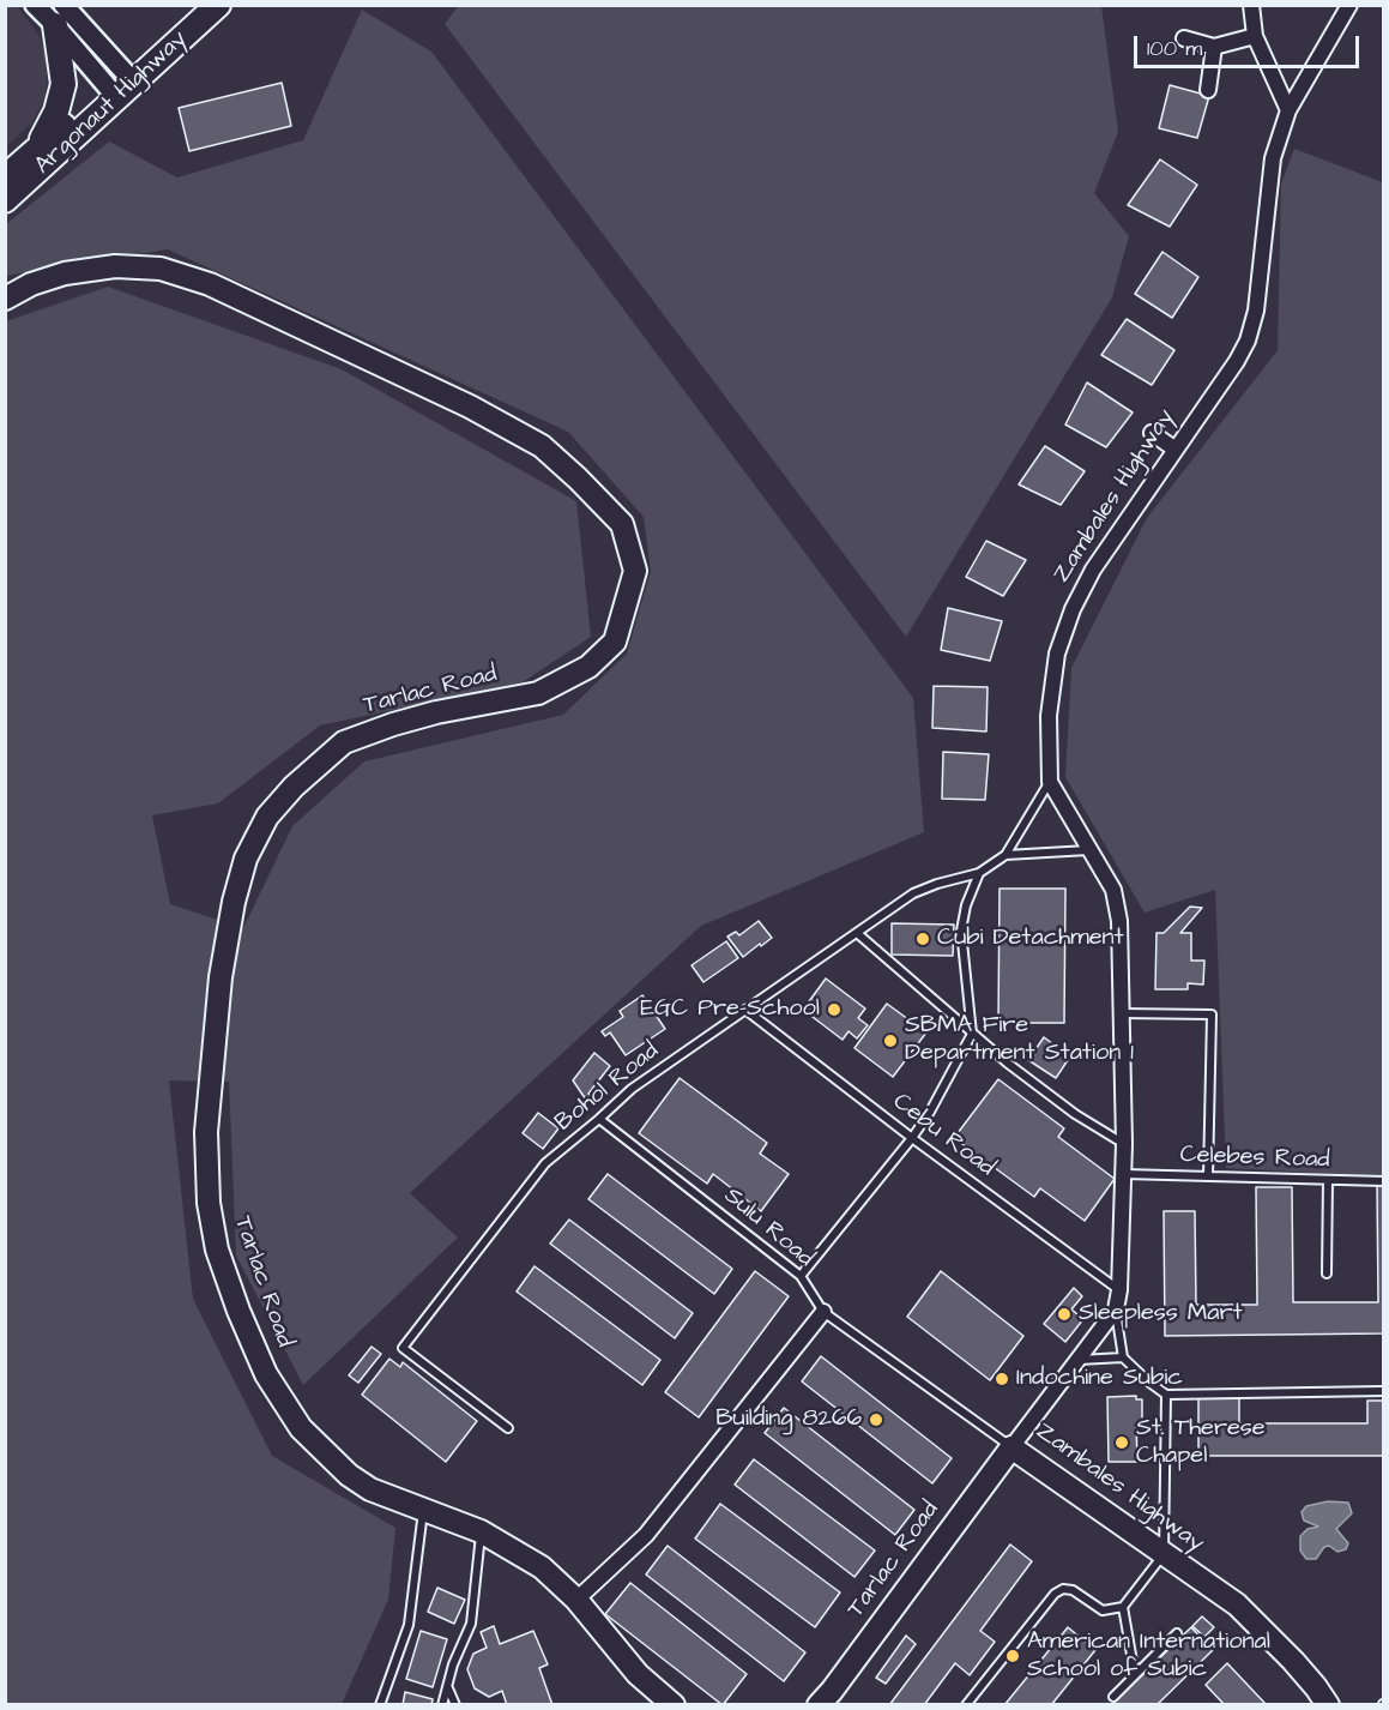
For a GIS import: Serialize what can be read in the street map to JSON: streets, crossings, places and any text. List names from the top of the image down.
{
  "streets": {
    "main road": ["Argonaut Highway", "Zambales Highway", "Tarlac Road"],
    "lane": [
      "Bohol Road",
      "Cebu Road",
      "Celebes Road",
      "Sulu Road"
    ]
  },
  "crossings": [
    ["Zambales Highway", "Tarlac Road"],
    ["Zambales Highway", "Bohol Road"],
    ["Zambales Highway", "Cebu Road"],
    ["Zambales Highway", "Celebes Road"],
    ["Zambales Highway", "Sulu Road"],
    ["Tarlac Road", "Sulu Road"],
    ["Bohol Road", "Cebu Road"],
    ["Bohol Road", "Sulu Road"]
  ],
  "places": [
    "Cubi Detachment",
    "EGC Pre-School",
    "SBMA Fire Department Station 1",
    "Sleepless Mart",
    "Indochine Subic",
    "Building 8266",
    "St. Therese Chapel",
    "American International School of Subic"
  ],
  "scale_bar": "100 m"
}
